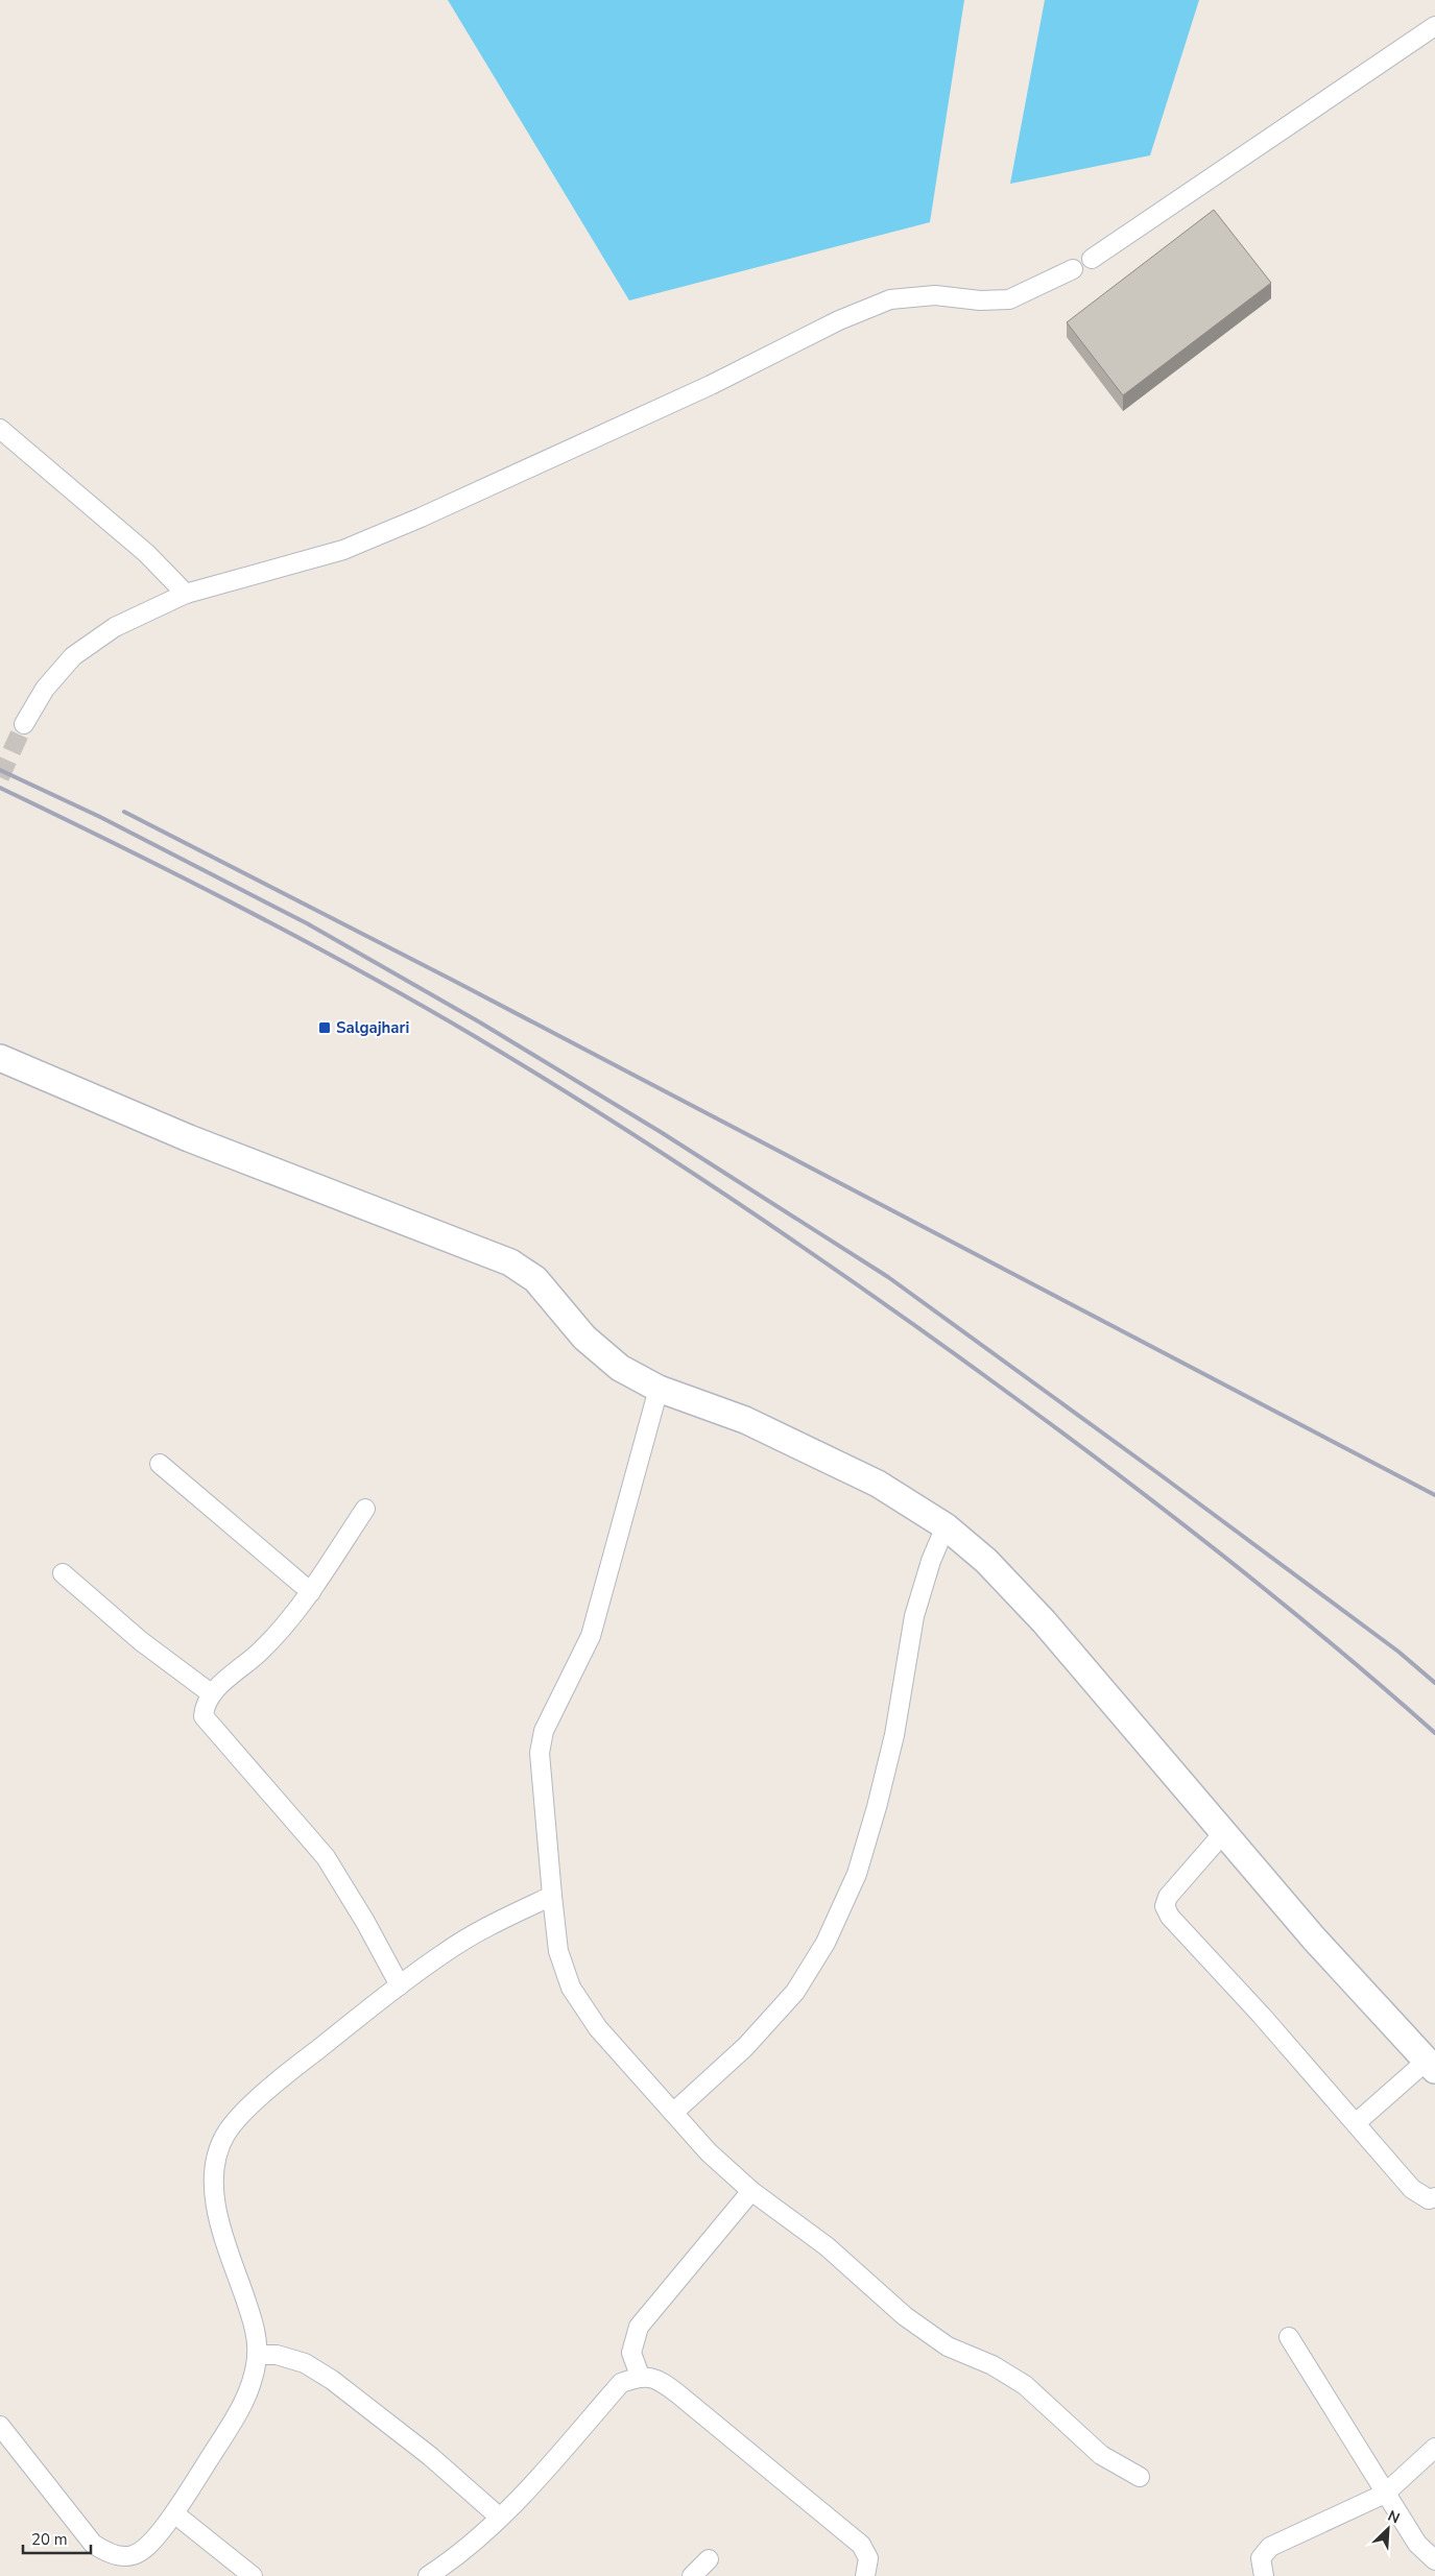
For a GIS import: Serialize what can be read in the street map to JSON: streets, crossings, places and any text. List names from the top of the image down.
{
  "places": {
    "transit": ["Salgajhari"]
  },
  "scale_bar": "20 m",
  "north": "top right"
}
